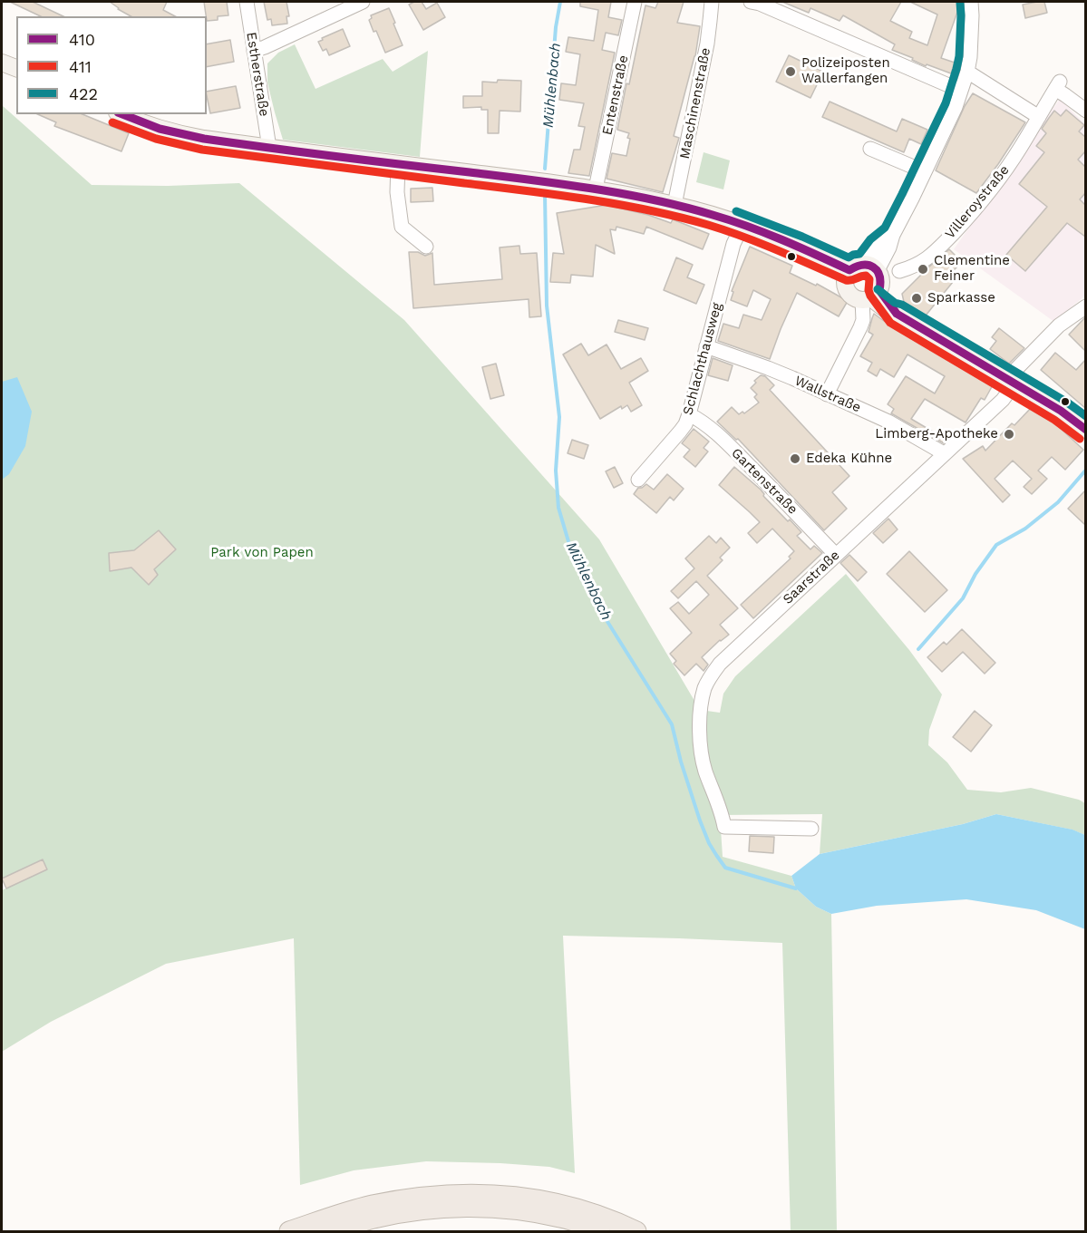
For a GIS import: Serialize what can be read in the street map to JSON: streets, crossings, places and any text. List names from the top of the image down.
{
  "streets": {
    "street": [
      "Estherstraße",
      "Entenstraße",
      "Maschinenstraße",
      "Villeroystraße",
      "Schlachthausweg",
      "Wallstraße",
      "Gartenstraße",
      "Saarstraße"
    ]
  },
  "crossings": [
    ["Schlachthausweg", "Wallstraße"],
    ["Schlachthausweg", "Gartenstraße"],
    ["Wallstraße", "Saarstraße"],
    ["Gartenstraße", "Saarstraße"]
  ],
  "water": ["Mühlenbach"],
  "parks": ["Park von Papen"],
  "places": [
    "Polizeiposten Wallerfangen",
    "Clementine Feiner",
    "Sparkasse",
    "Limberg-Apotheke",
    "Edeka Kühne"
  ],
  "lines": ["transit line 422", "transit line 410", "transit line 411"],
  "legend": ["410", "411", "422"]
}
